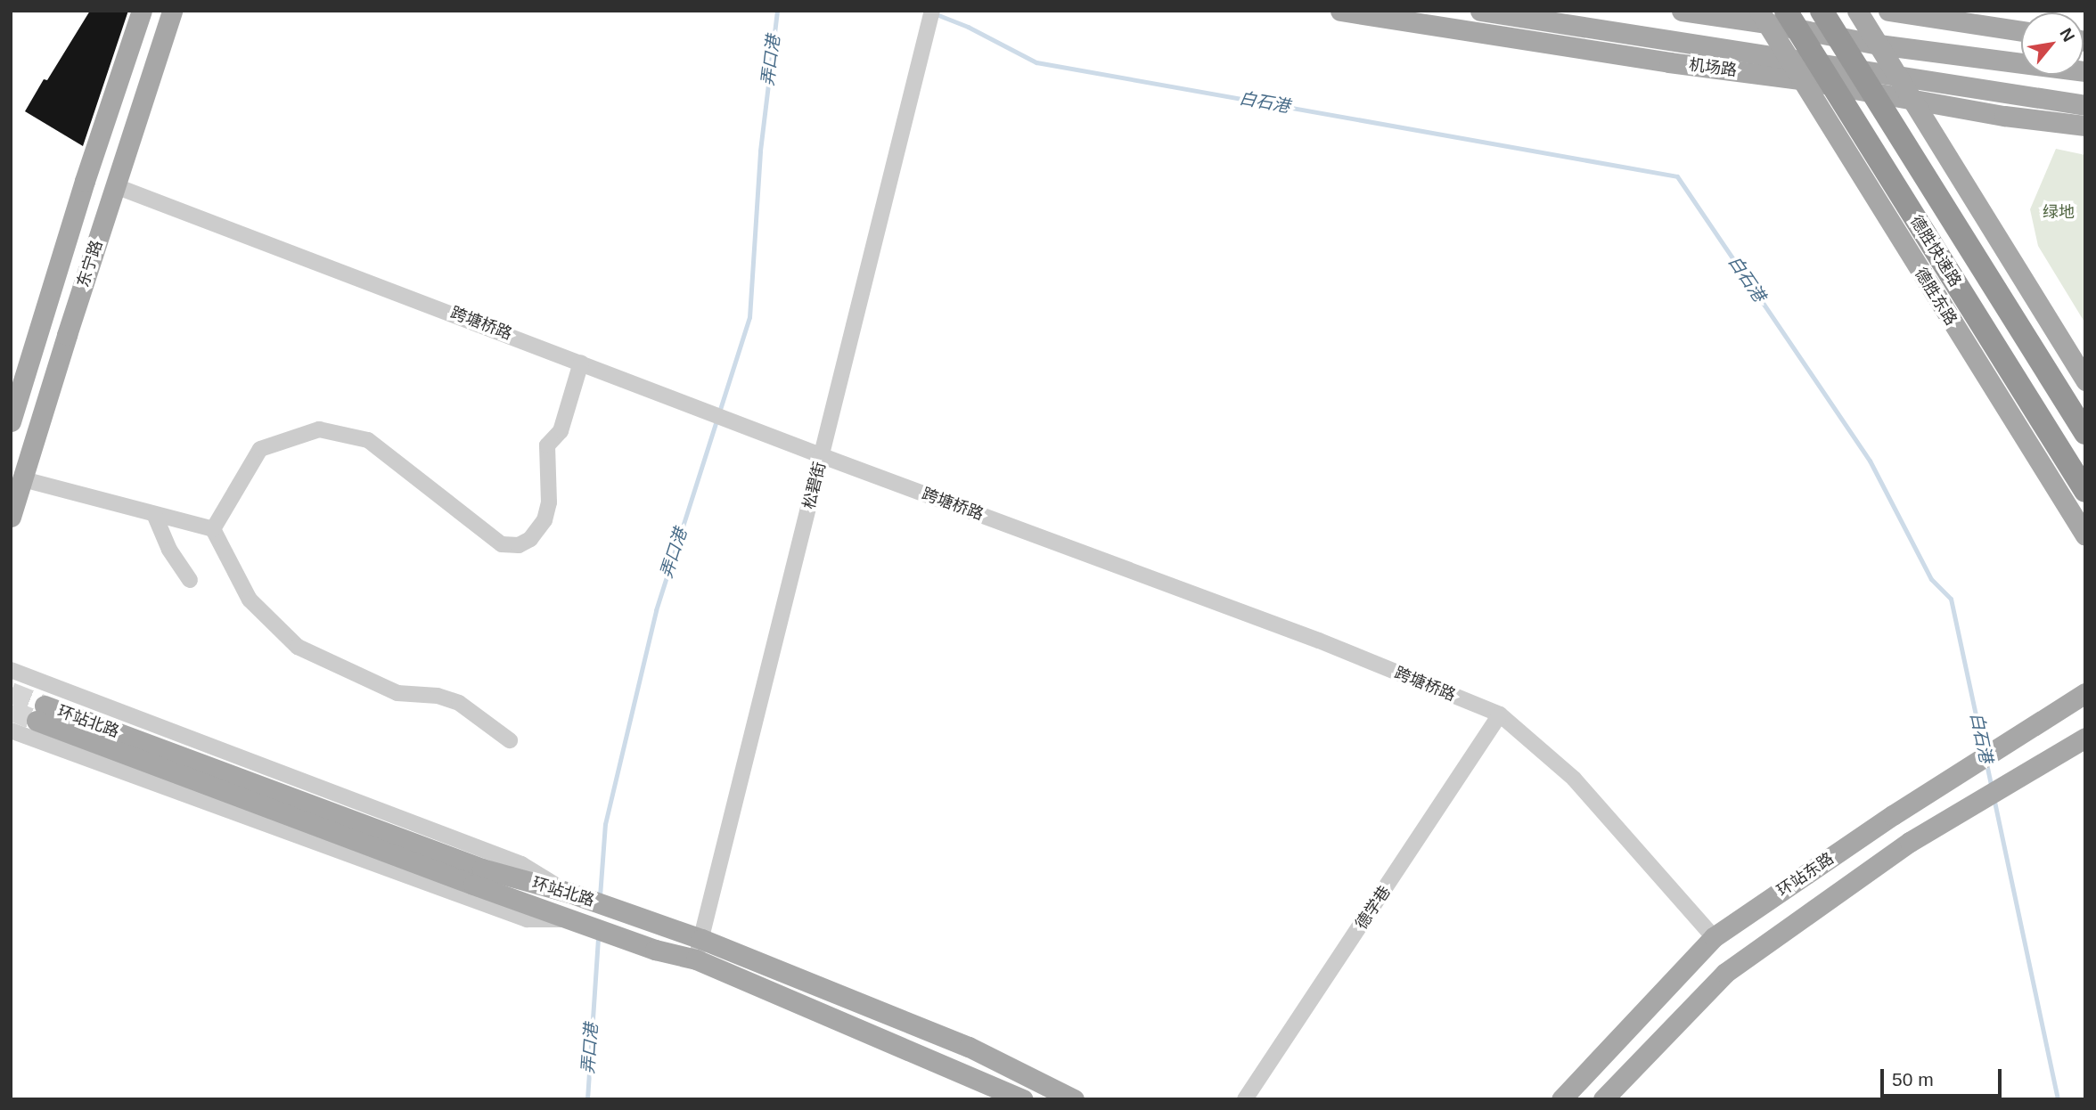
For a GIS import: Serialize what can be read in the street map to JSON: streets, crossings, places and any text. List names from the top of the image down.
{
  "streets": {
    "highway": ["德胜快速路"],
    "main road": [
      "机场路",
      "东宁路",
      "德胜东路",
      "环站北路",
      "环站东路"
    ],
    "street": ["跨塘桥路", "松碧街", "德学巷"]
  },
  "crossings": [
    ["机场路", "德胜东路"],
    ["德胜快速路", "德胜东路"],
    ["东宁路", "跨塘桥路"],
    ["跨塘桥路", "松碧街"],
    ["跨塘桥路", "环站东路"],
    ["跨塘桥路", "德学巷"],
    ["松碧街", "环站北路"]
  ],
  "water": ["弄口港", "白石港"],
  "parks": ["绿地"],
  "scale_bar": "50 m",
  "north": "top right"
}
